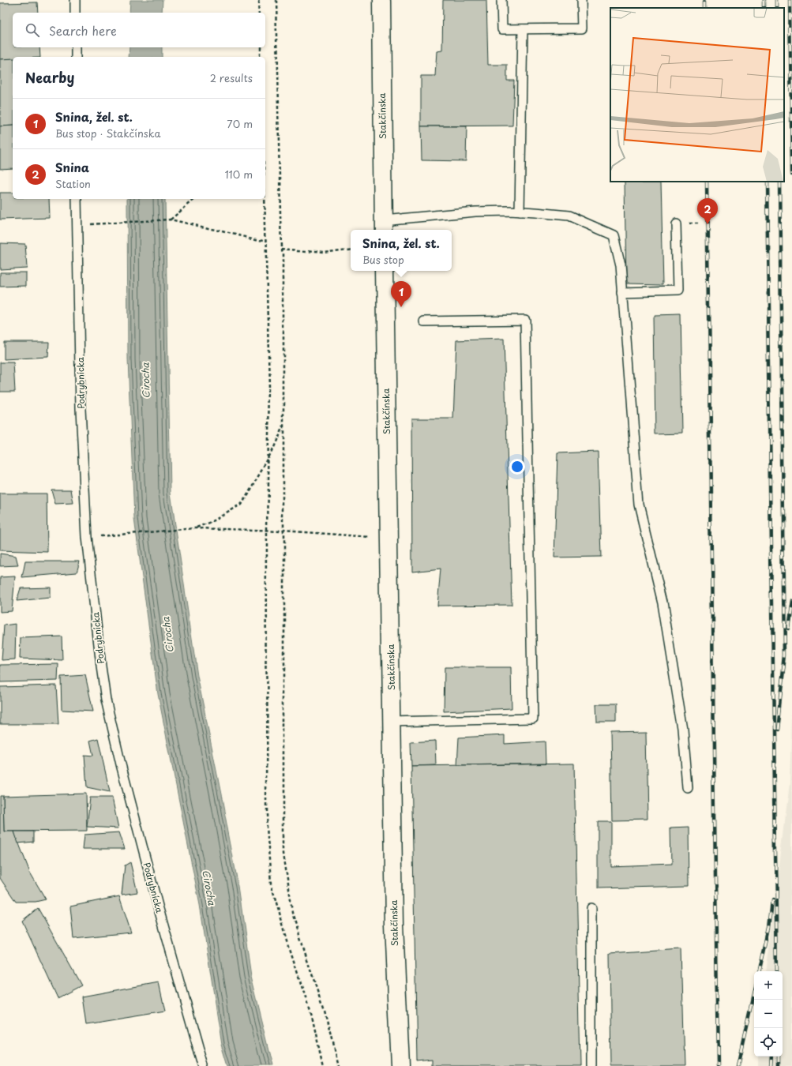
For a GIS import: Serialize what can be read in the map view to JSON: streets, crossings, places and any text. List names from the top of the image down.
{
  "streets": {
    "main road": ["Stakčínska"],
    "lane": ["Podrybnícka"]
  },
  "water": ["Cirocha"],
  "page": {
    "search": "Search here",
    "heading": ["Nearby", "2 results"],
    "list": [
      {
        "mark": "1",
        "name": "Snina, žel. st.",
        "note": "Bus stop · Stakčínska",
        "value": "70 m"
      },
      {
        "mark": "2",
        "name": "Snina",
        "note": "Station",
        "value": "110 m"
      }
    ],
    "pins": ["2", "1"],
    "popup": ["Snina, žel. st.", "Bus stop"],
    "map_buttons": ["+", "−"]
  }
}
